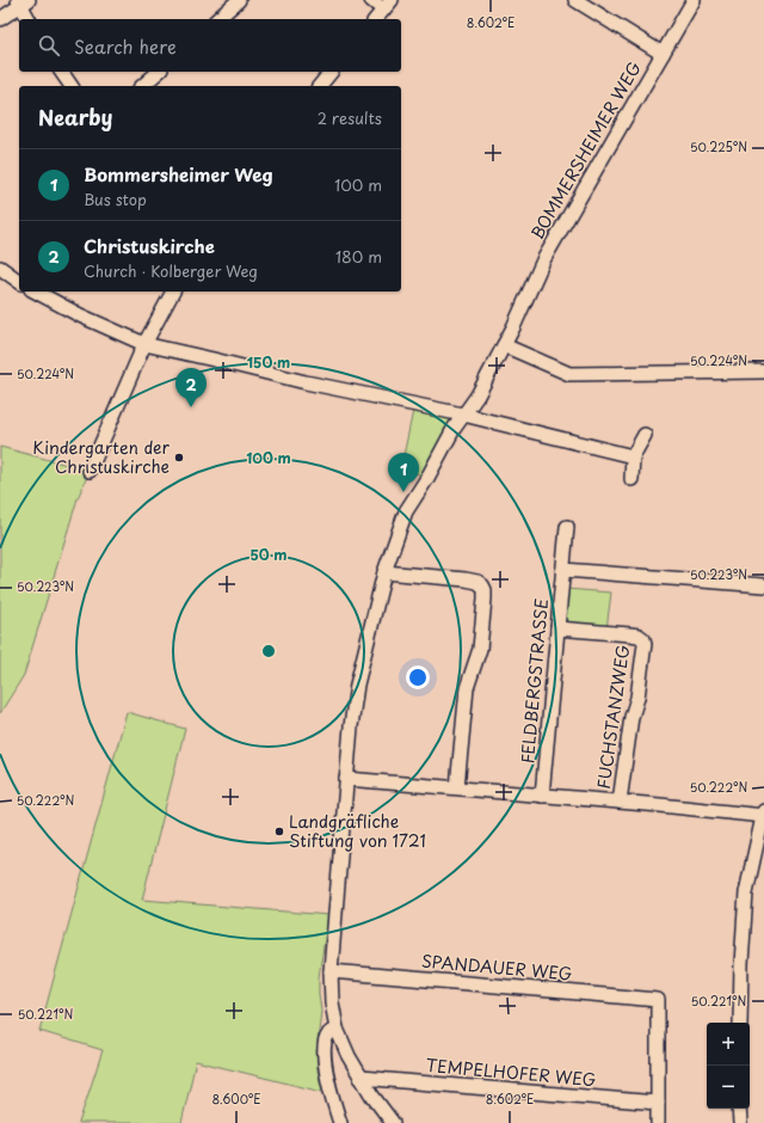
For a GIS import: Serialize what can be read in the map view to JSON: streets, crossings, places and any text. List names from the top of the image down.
{
  "streets": {
    "street": [
      "BOMMERSHEIMER WEG",
      "FELDBERGSTRASSE",
      "FUCHSTANZWEG",
      "SPANDAUER WEG",
      "TEMPELHOFER WEG"
    ]
  },
  "crossings": [
    ["BOMMERSHEIMER WEG", "SPANDAUER WEG"],
    ["BOMMERSHEIMER WEG", "TEMPELHOFER WEG"],
    ["FELDBERGSTRASSE", "FUCHSTANZWEG"],
    ["SPANDAUER WEG", "TEMPELHOFER WEG"]
  ],
  "places": ["Kindergarten der Christuskirche", "Landgräfliche Stiftung von 1721"],
  "page": {
    "search": "Search here",
    "heading": ["Nearby", "2 results"],
    "list": [
      {
        "mark": "1",
        "name": "Bommersheimer Weg",
        "note": "Bus stop",
        "value": "100 m"
      },
      {
        "mark": "2",
        "name": "Christuskirche",
        "note": "Church · Kolberger Weg",
        "value": "180 m"
      }
    ],
    "pins": ["2", "1"],
    "map_buttons": ["+", "−"]
  },
  "coordinates": [
    "8.602°E",
    "50.225°N",
    "50.224°N",
    "50.223°N",
    "50.222°N",
    "50.221°N",
    "8.600°E"
  ],
  "rings": ["150 m", "100 m", "50 m"]
}
